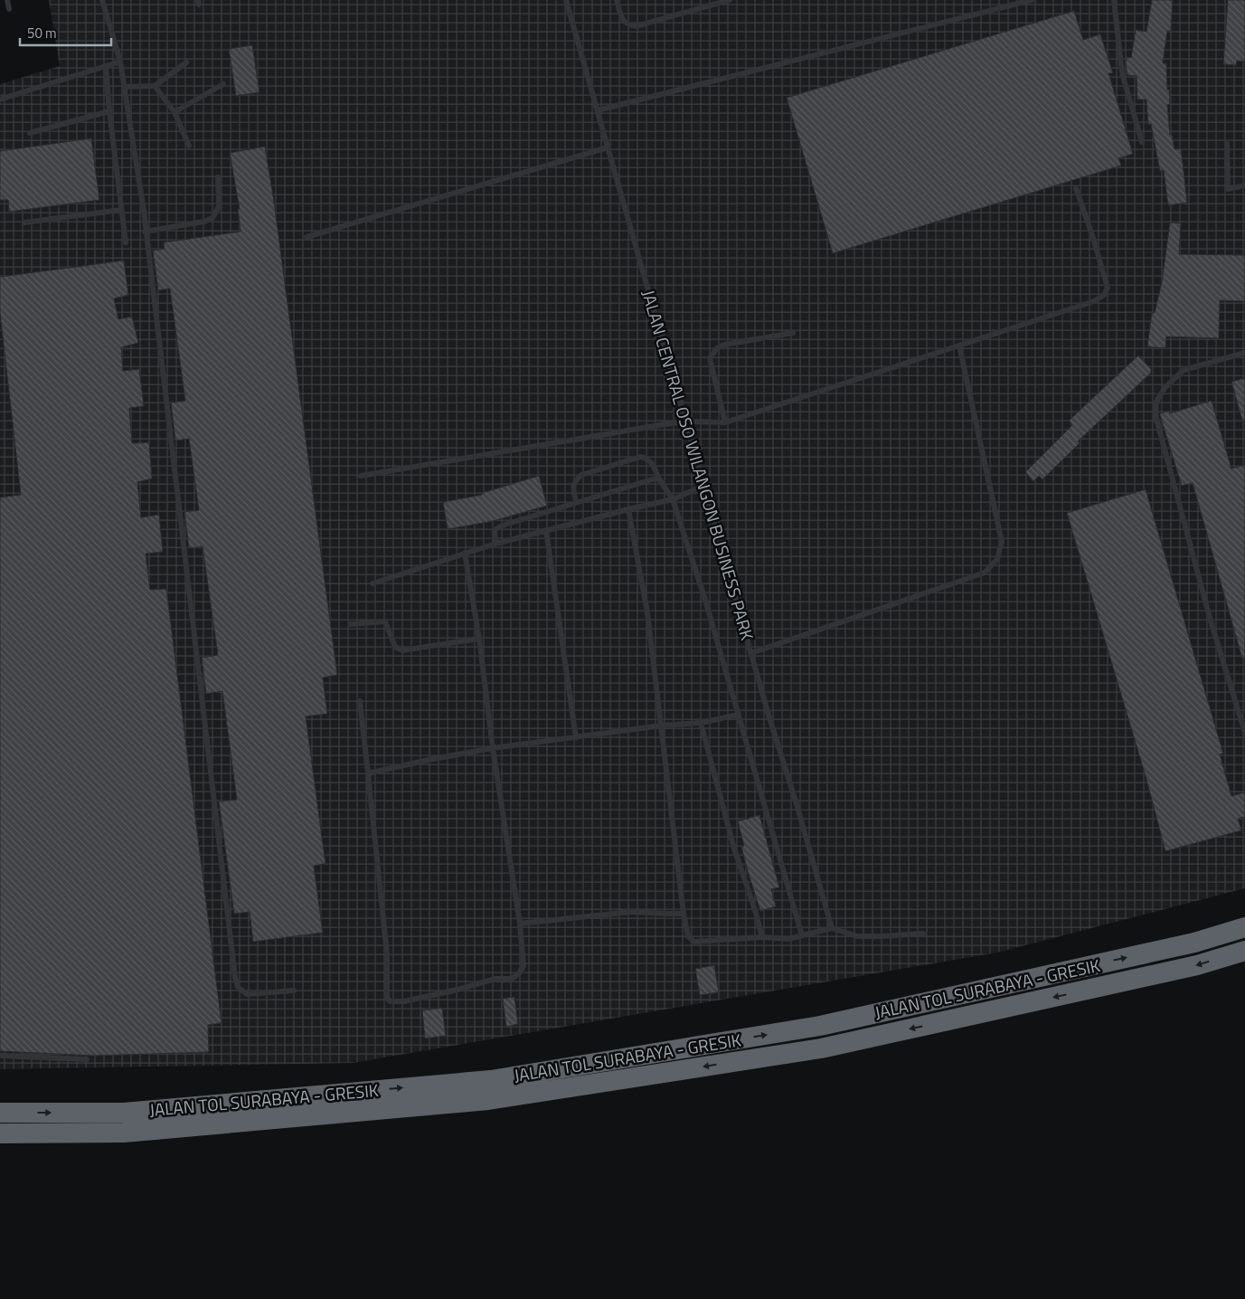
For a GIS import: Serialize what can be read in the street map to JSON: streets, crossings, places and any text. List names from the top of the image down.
{
  "streets": {
    "highway": ["JALAN TOL SURABAYA - GRESIK"],
    "lane": ["JALAN CENTRAL OSO WILANGON BUSINESS PARK"]
  },
  "scale_bar": "50 m"
}
